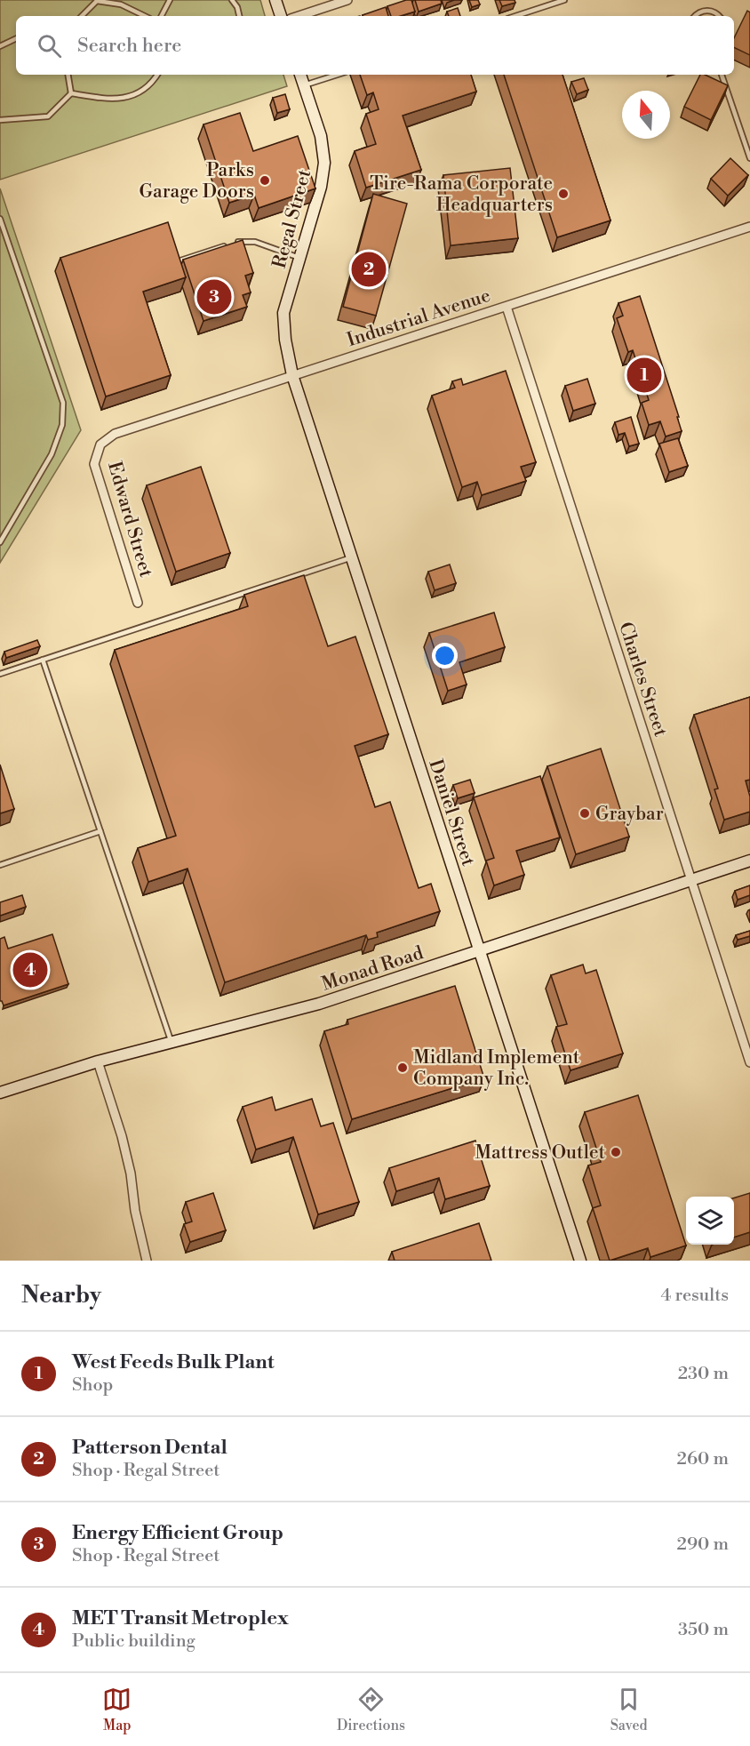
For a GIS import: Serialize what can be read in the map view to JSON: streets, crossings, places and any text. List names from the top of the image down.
{
  "streets": {
    "street": [
      "Regal Street",
      "Industrial Avenue",
      "Edward Street",
      "Charles Street",
      "Daniel Street",
      "Monad Road"
    ]
  },
  "crossings": [
    ["Regal Street", "Industrial Avenue"],
    ["Regal Street", "Daniel Street"],
    ["Industrial Avenue", "Edward Street"],
    ["Industrial Avenue", "Charles Street"],
    ["Industrial Avenue", "Daniel Street"],
    ["Charles Street", "Monad Road"],
    ["Daniel Street", "Monad Road"]
  ],
  "places": [
    "Parks Garage Doors",
    "Tire-Rama Corporate Headquarters",
    "Graybar",
    "Midland Implement Company Inc.",
    "Mattress Outlet"
  ],
  "north": "top",
  "page": {
    "search": "Search here",
    "pins": [
      "2",
      "3",
      "1",
      "4"
    ],
    "heading": ["Nearby", "4 results"],
    "list": [
      {
        "mark": "1",
        "name": "West Feeds Bulk Plant",
        "note": "Shop",
        "value": "230 m"
      },
      {
        "mark": "2",
        "name": "Patterson Dental",
        "note": "Shop · Regal Street",
        "value": "260 m"
      },
      {
        "mark": "3",
        "name": "Energy Efficient Group",
        "note": "Shop · Regal Street",
        "value": "290 m"
      },
      {
        "mark": "4",
        "name": "MET Transit Metroplex",
        "note": "Public building",
        "value": "350 m"
      }
    ],
    "nav": ["Map", "Directions", "Saved"]
  }
}
